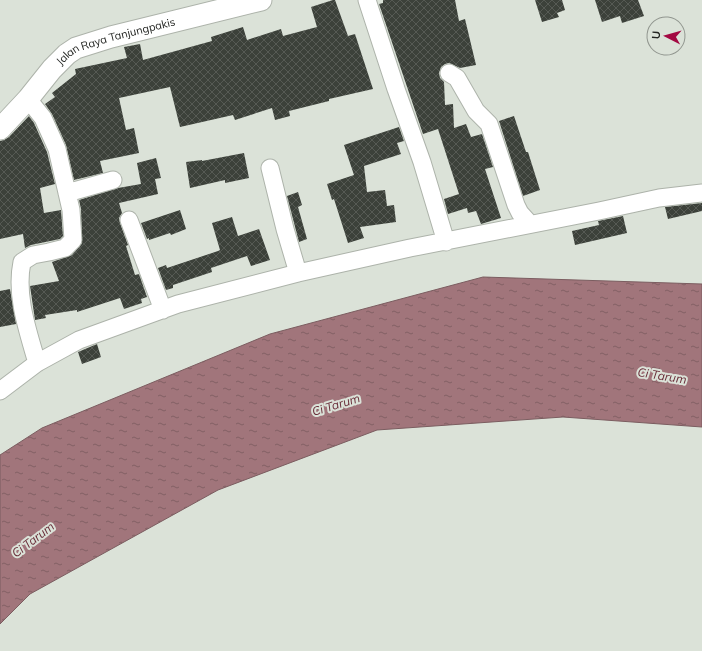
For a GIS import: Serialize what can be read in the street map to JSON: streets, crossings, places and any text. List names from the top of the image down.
{
  "streets": {
    "street": ["Jalan Raya Tanjungpakis"]
  },
  "water": ["Ci Tarum"],
  "north": "left"
}
